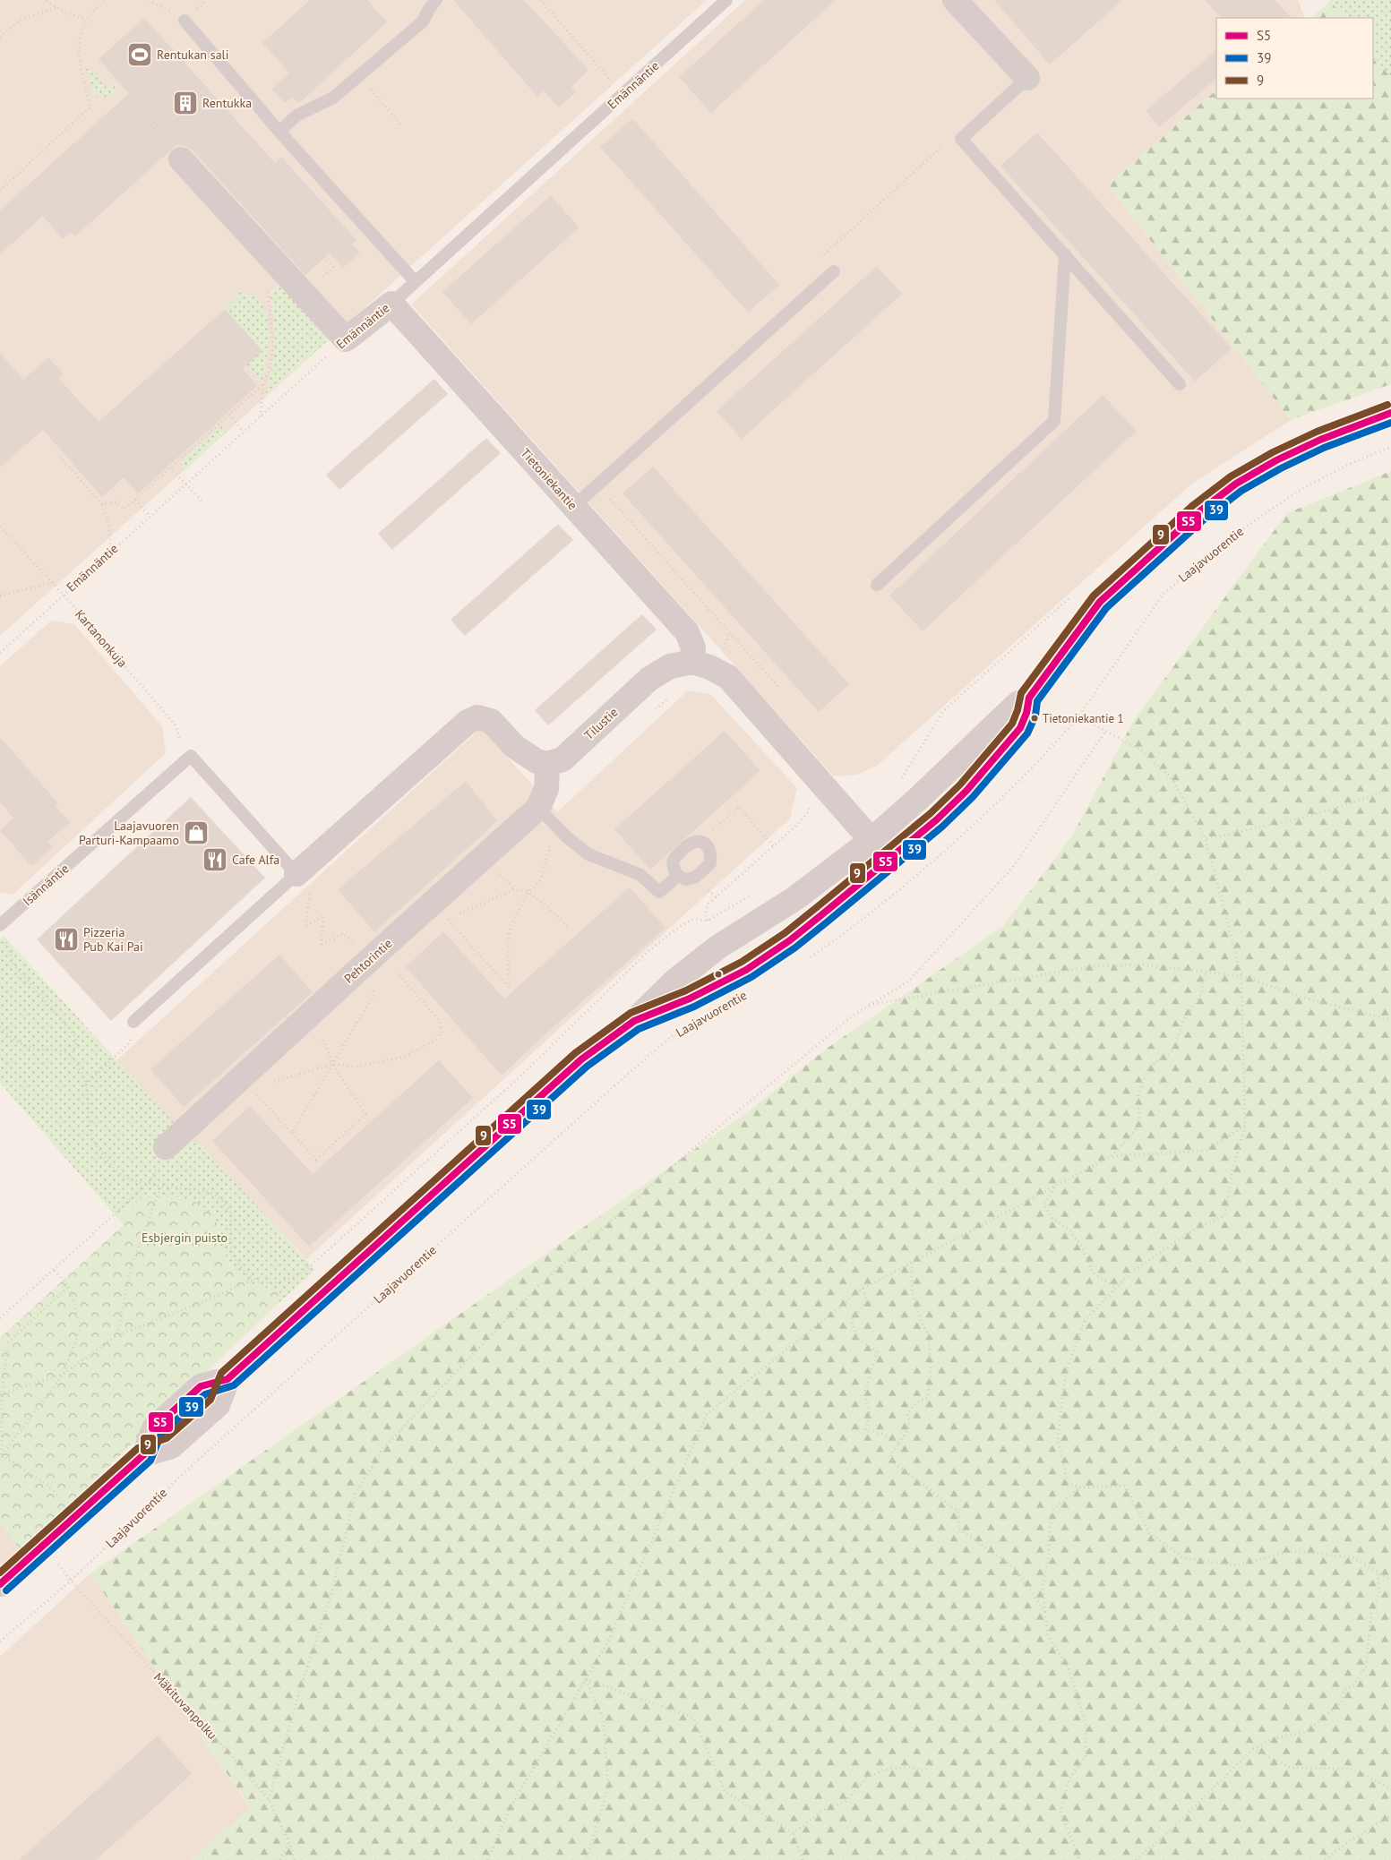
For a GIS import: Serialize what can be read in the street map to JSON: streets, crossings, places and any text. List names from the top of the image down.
{
  "streets": {
    "main road": [
      "Emännäntie",
      "Tietoniekantie",
      "Laajavuorentie",
      "Tilustie",
      "Pehtorintie"
    ],
    "lane": ["Isännäntie"],
    "path": ["Kartanonkuja", "Mäkituvanpolku"]
  },
  "crossings": [
    ["Emännäntie", "Tietoniekantie"],
    ["Emännäntie", "Kartanonkuja"],
    ["Tietoniekantie", "Tilustie"],
    ["Laajavuorentie", "Mäkituvanpolku"],
    ["Kartanonkuja", "Isännäntie"],
    ["Tilustie", "Pehtorintie"]
  ],
  "parks": ["Esbjergin puisto"],
  "places": {
    "sports": ["Rentukan sali"],
    "building": ["Rentukka"],
    "other": ["Tietoniekantie 1"],
    "shop": ["Laajavuoren Parturi-Kampaamo"],
    "restaurant": ["Cafe Alfa", "Pizzeria Pub Kai Pai"]
  },
  "lines": ["transit line 9", "transit line S5", "transit line 39"],
  "legend": ["S5", "39", "9"]
}
